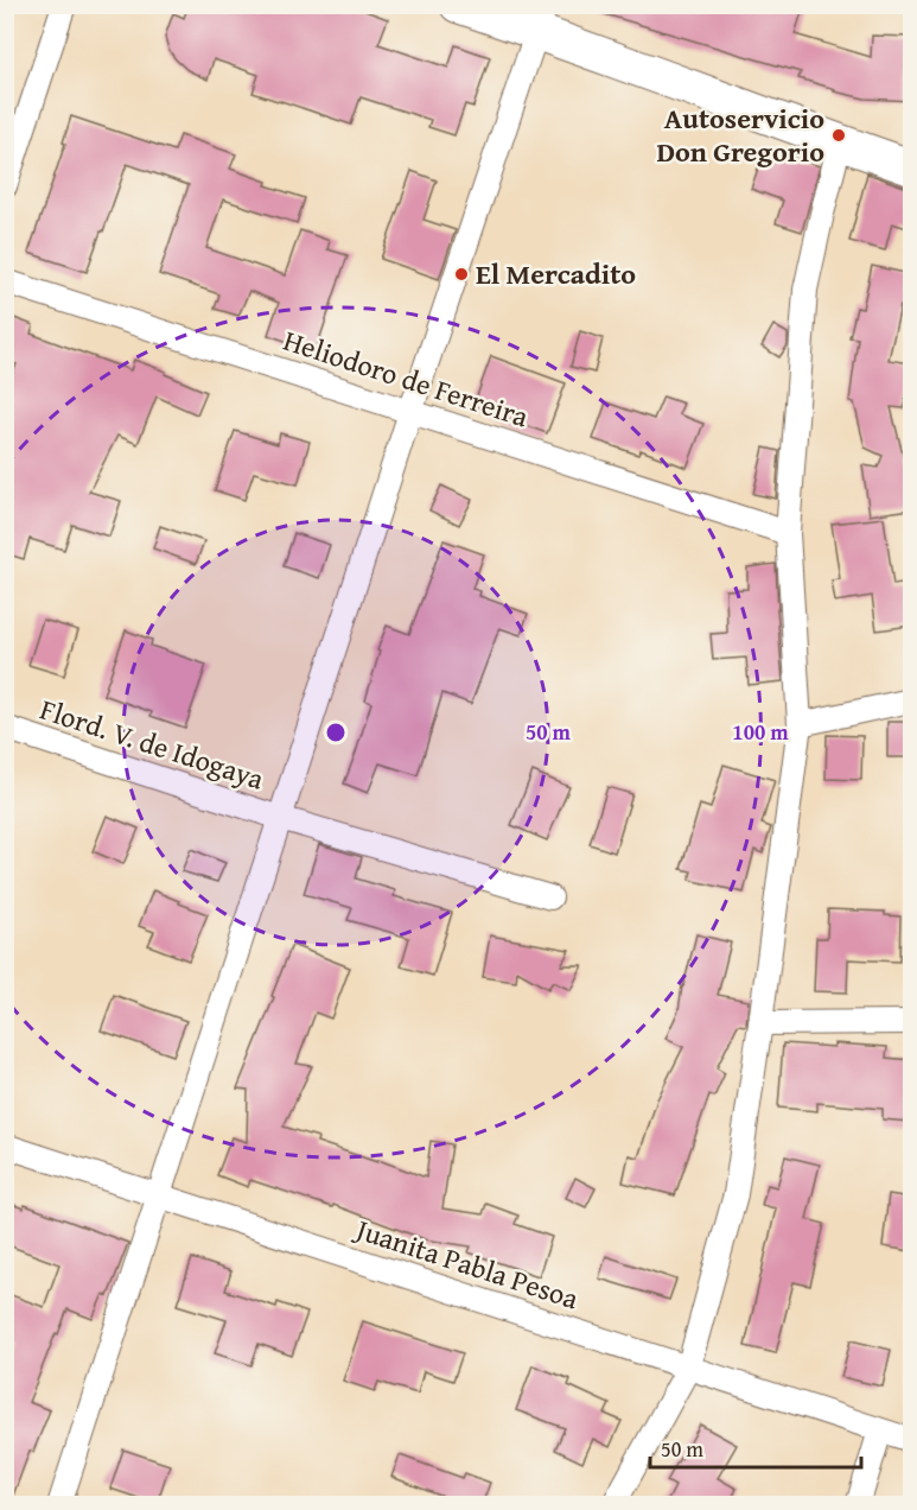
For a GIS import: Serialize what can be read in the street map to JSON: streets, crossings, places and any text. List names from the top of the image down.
{
  "streets": {
    "street": ["Heliodoro de Ferreira", "Flord. V. de Idogaya", "Juanita Pabla Pesoa"]
  },
  "places": ["Autoservicio Don Gregorio", "El Mercadito"],
  "scale_bar": "50 m",
  "rings": ["50 m", "100 m"]
}
